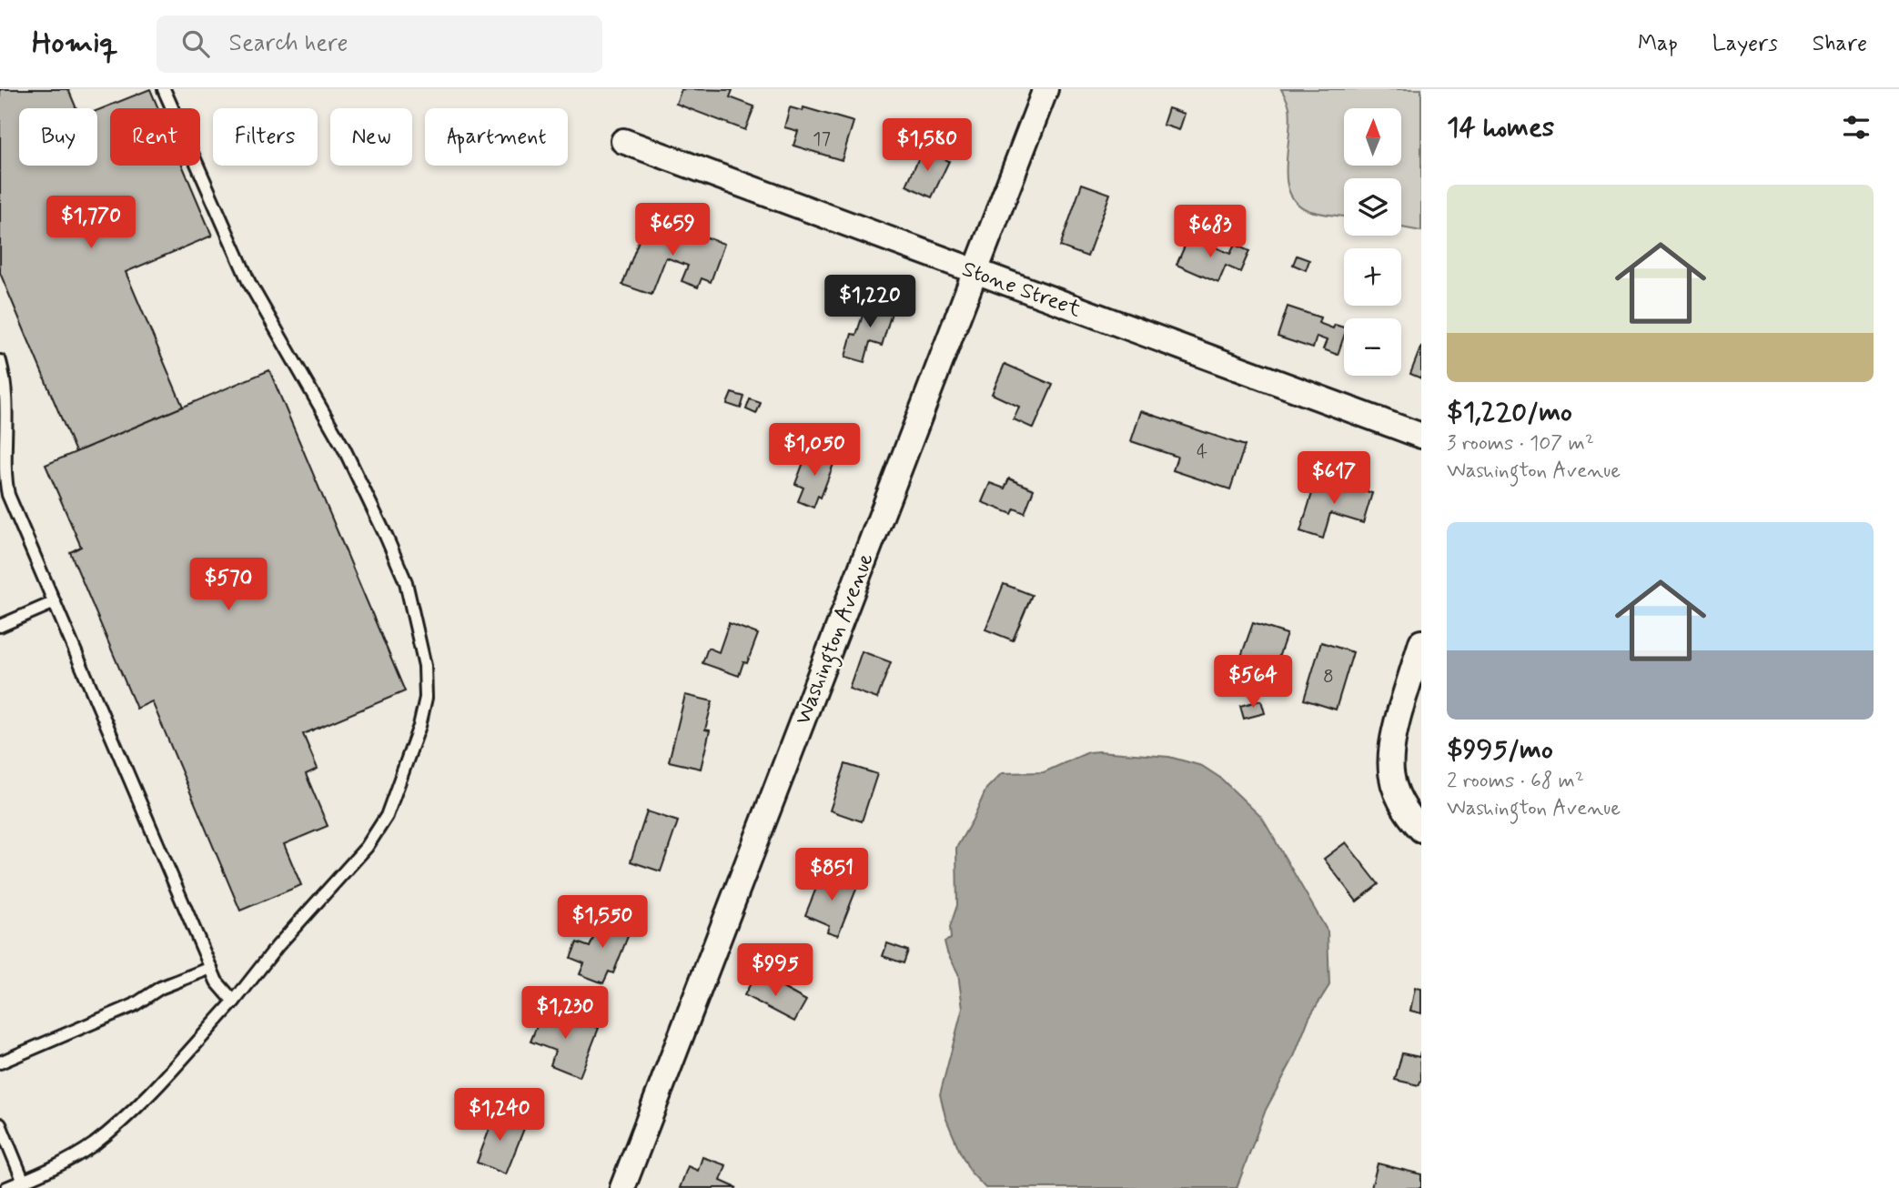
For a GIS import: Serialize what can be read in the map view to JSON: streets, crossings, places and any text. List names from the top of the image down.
{
  "streets": {
    "street": ["Stone Street", "Washington Avenue"]
  },
  "crossings": [
    ["Stone Street", "Washington Avenue"]
  ],
  "house_numbers": ["17", "4", "8"],
  "north": "top",
  "page": {
    "header": "Homiq",
    "search": "Search here",
    "nav": ["Map", "Layers", "Share"],
    "heading": "14 homes",
    "map_buttons": ["+", "−"],
    "chip": [
      "Buy",
      "Rent",
      "Filters",
      "New",
      "Apartment"
    ],
    "price": [
      "$1,580",
      "$1,770",
      "$659",
      "$683",
      "$1,220",
      "$1,050",
      "$617",
      "$570",
      "$564",
      "$851",
      "$1,550",
      "$995",
      "$1,230",
      "$1,240"
    ],
    "list": [
      {
        "name": "$1,220/mo",
        "note": "3 rooms · 107 m² · Washington Avenue"
      },
      {
        "name": "$995/mo",
        "note": "2 rooms · 68 m² · Washington Avenue"
      }
    ]
  }
}
